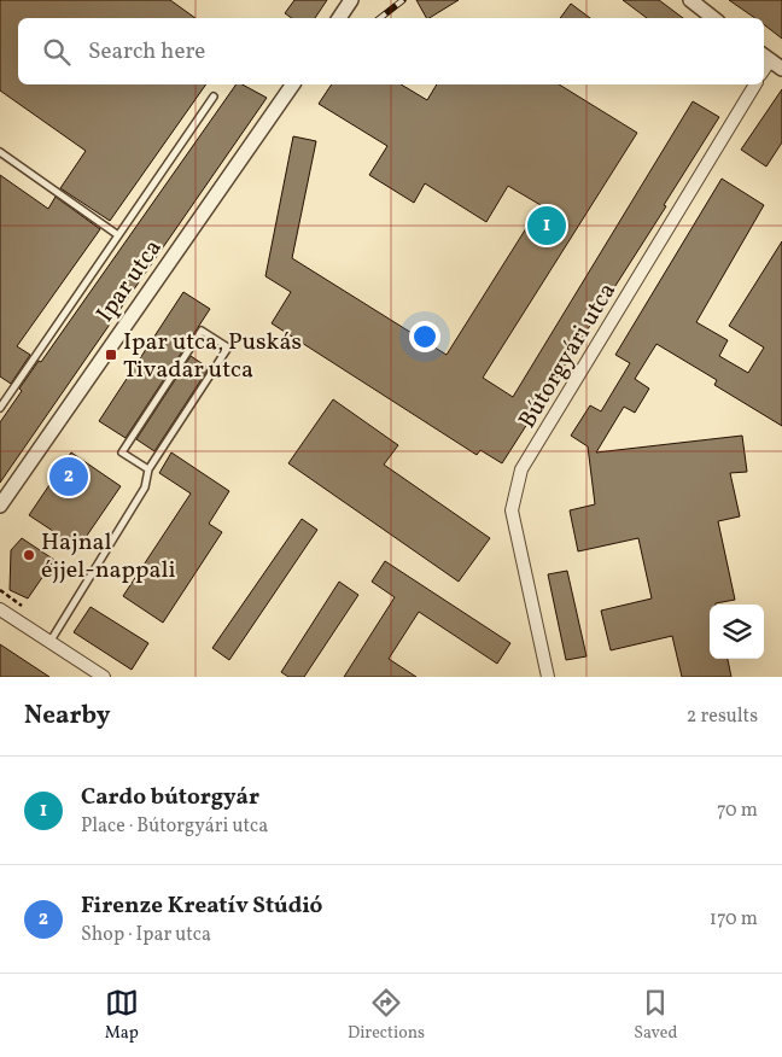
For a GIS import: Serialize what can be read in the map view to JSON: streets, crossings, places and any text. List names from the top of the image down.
{
  "streets": {
    "street": ["Ipar utca", "Bútorgyári utca"]
  },
  "places": {
    "transit": ["Ipar utca, Puskás Tivadar utca"],
    "other": ["Hajnal éjjel-nappali"]
  },
  "page": {
    "search": "Search here",
    "pins": ["1", "2"],
    "heading": ["Nearby", "2 results"],
    "list": [
      {
        "mark": "1",
        "name": "Cardo bútorgyár",
        "note": "Place · Bútorgyári utca",
        "value": "70 m"
      },
      {
        "mark": "2",
        "name": "Firenze Kreatív Stúdió",
        "note": "Shop · Ipar utca",
        "value": "170 m"
      }
    ],
    "nav": ["Map", "Directions", "Saved"]
  }
}
